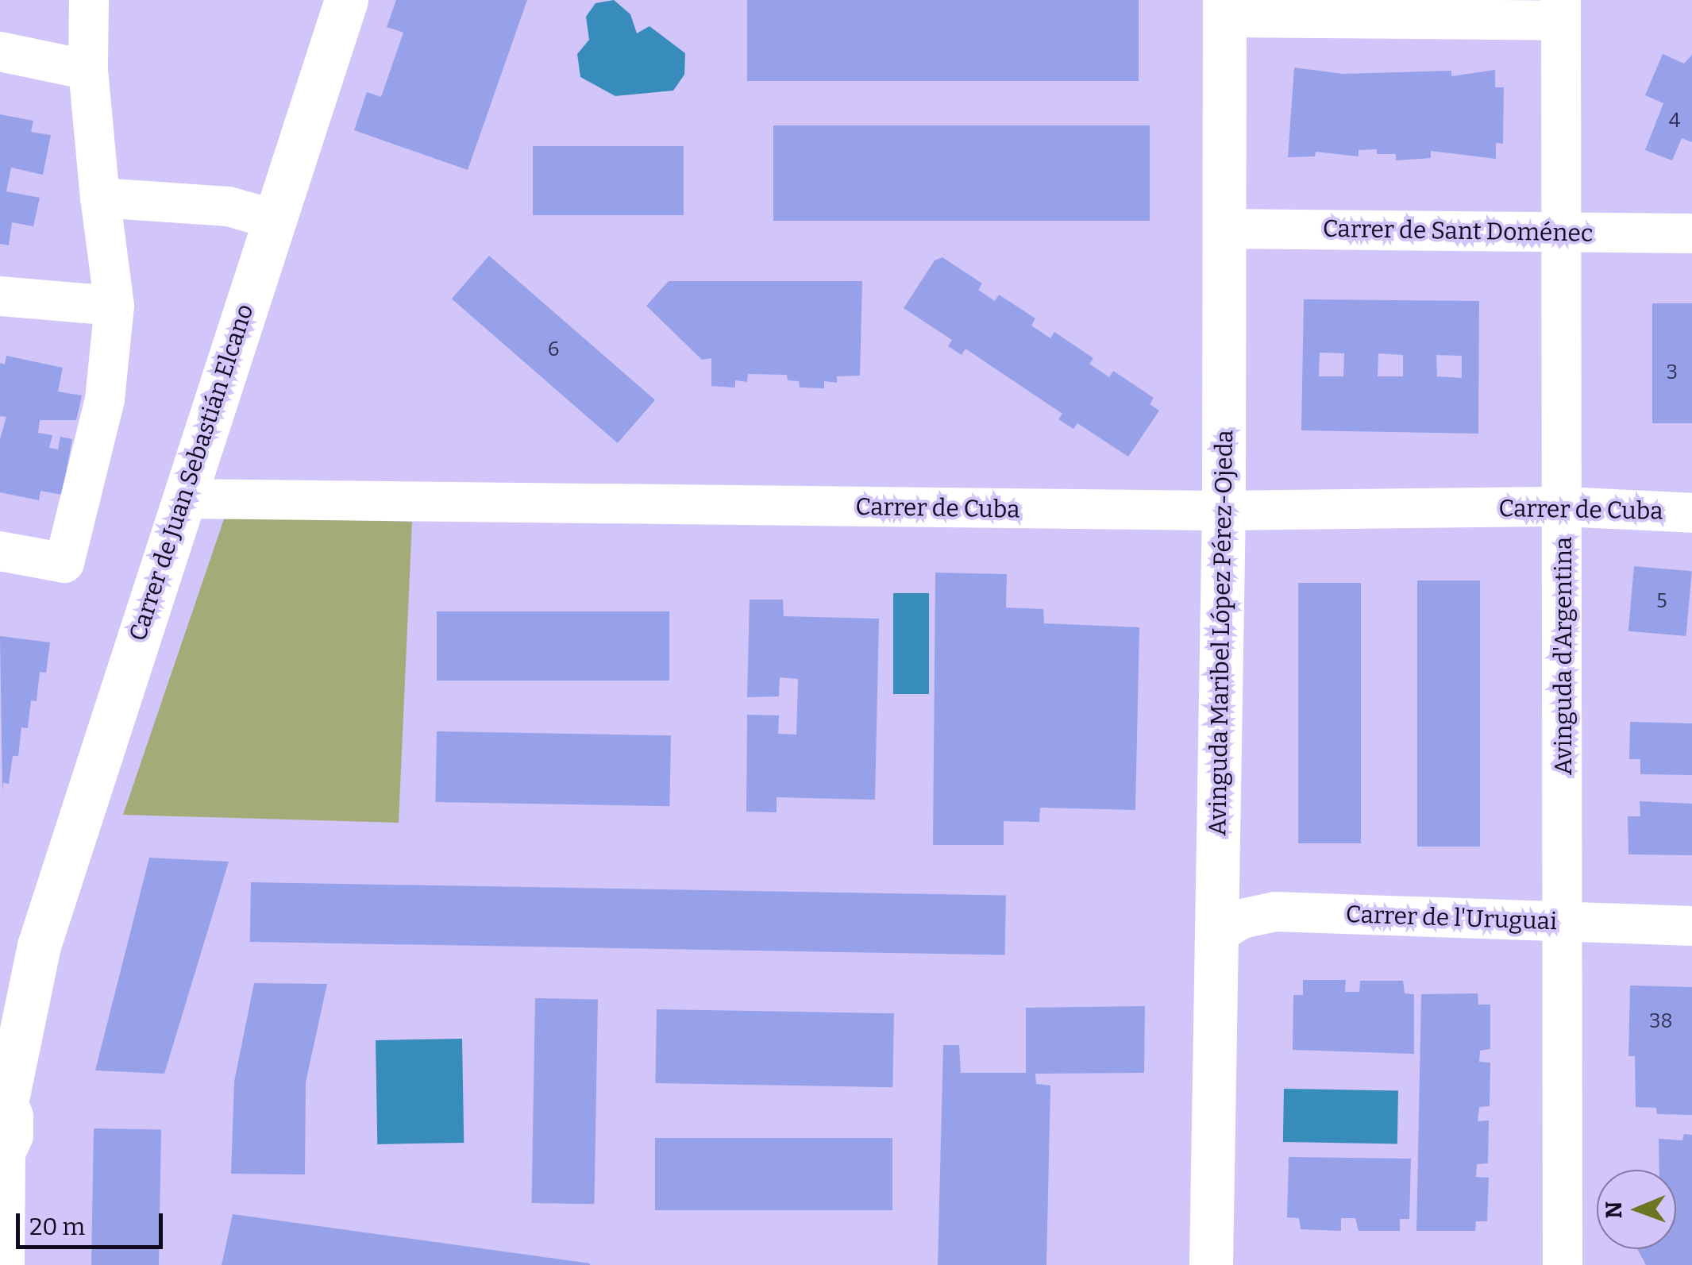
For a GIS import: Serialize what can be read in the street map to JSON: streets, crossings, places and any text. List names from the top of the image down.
{
  "streets": {
    "main road": ["Carrer de Juan Sebastián Elcano", "Avinguda Maribel López Pérez-Ojeda"],
    "street": [
      "Carrer de Sant Doménec",
      "Carrer de Cuba",
      "Avinguda d'Argentina",
      "Carrer de l'Uruguai"
    ]
  },
  "crossings": [
    ["Carrer de Sant Doménec", "Avinguda Maribel López Pérez-Ojeda"],
    ["Carrer de Sant Doménec", "Avinguda d'Argentina"],
    ["Carrer de Juan Sebastián Elcano", "Carrer de Cuba"],
    ["Carrer de Cuba", "Avinguda Maribel López Pérez-Ojeda"],
    ["Carrer de Cuba", "Avinguda d'Argentina"],
    ["Avinguda Maribel López Pérez-Ojeda", "Carrer de l'Uruguai"],
    ["Avinguda d'Argentina", "Carrer de l'Uruguai"]
  ],
  "house_numbers": [
    "4",
    "6",
    "3",
    "5",
    "38"
  ],
  "scale_bar": "20 m",
  "north": "left"
}
